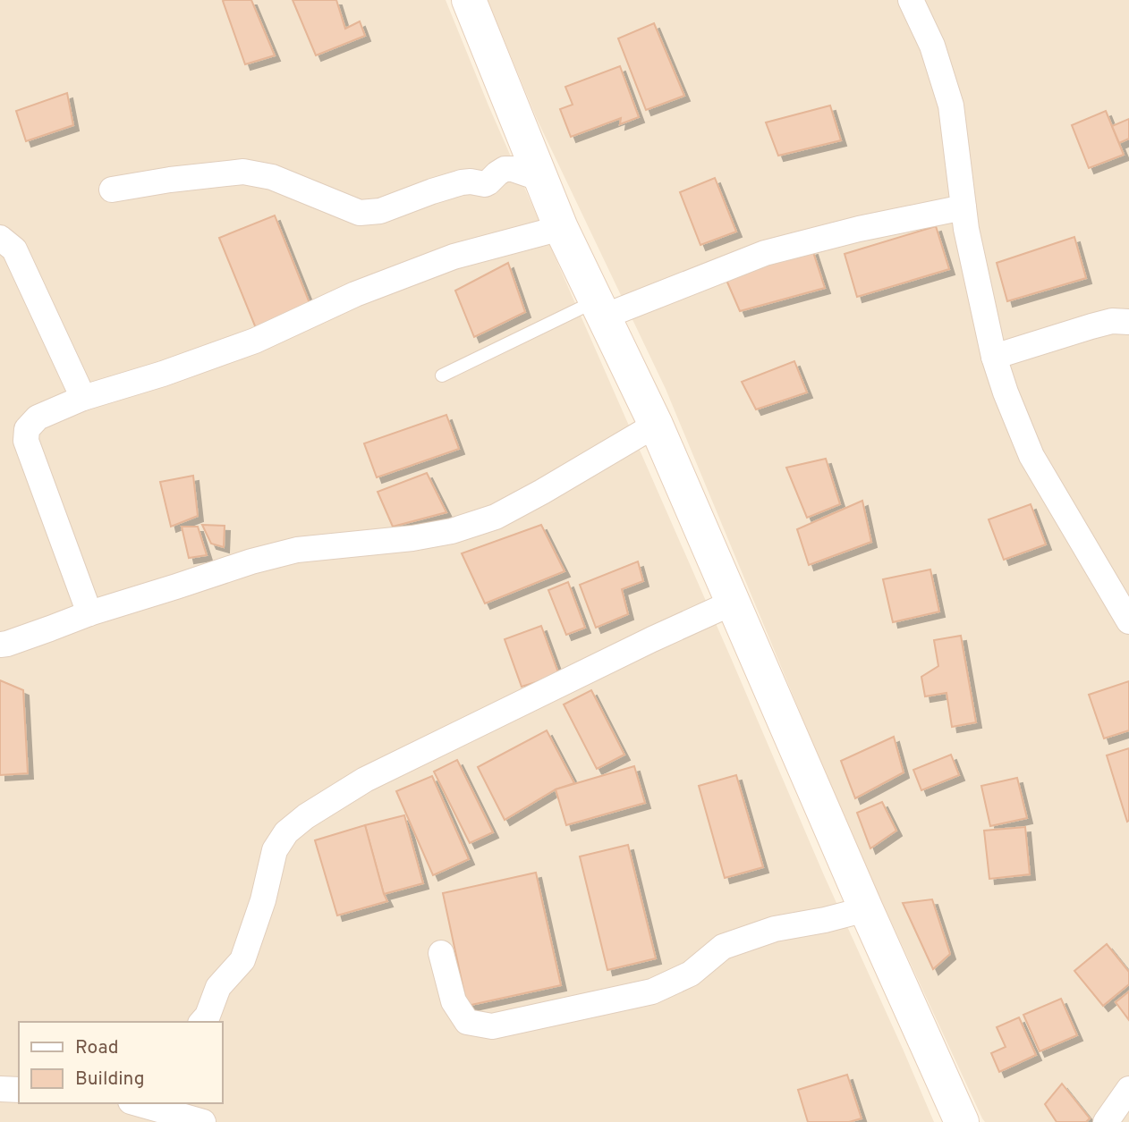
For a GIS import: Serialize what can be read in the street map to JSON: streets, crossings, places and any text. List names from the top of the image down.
{
  "legend": ["Road", "Building"]
}
